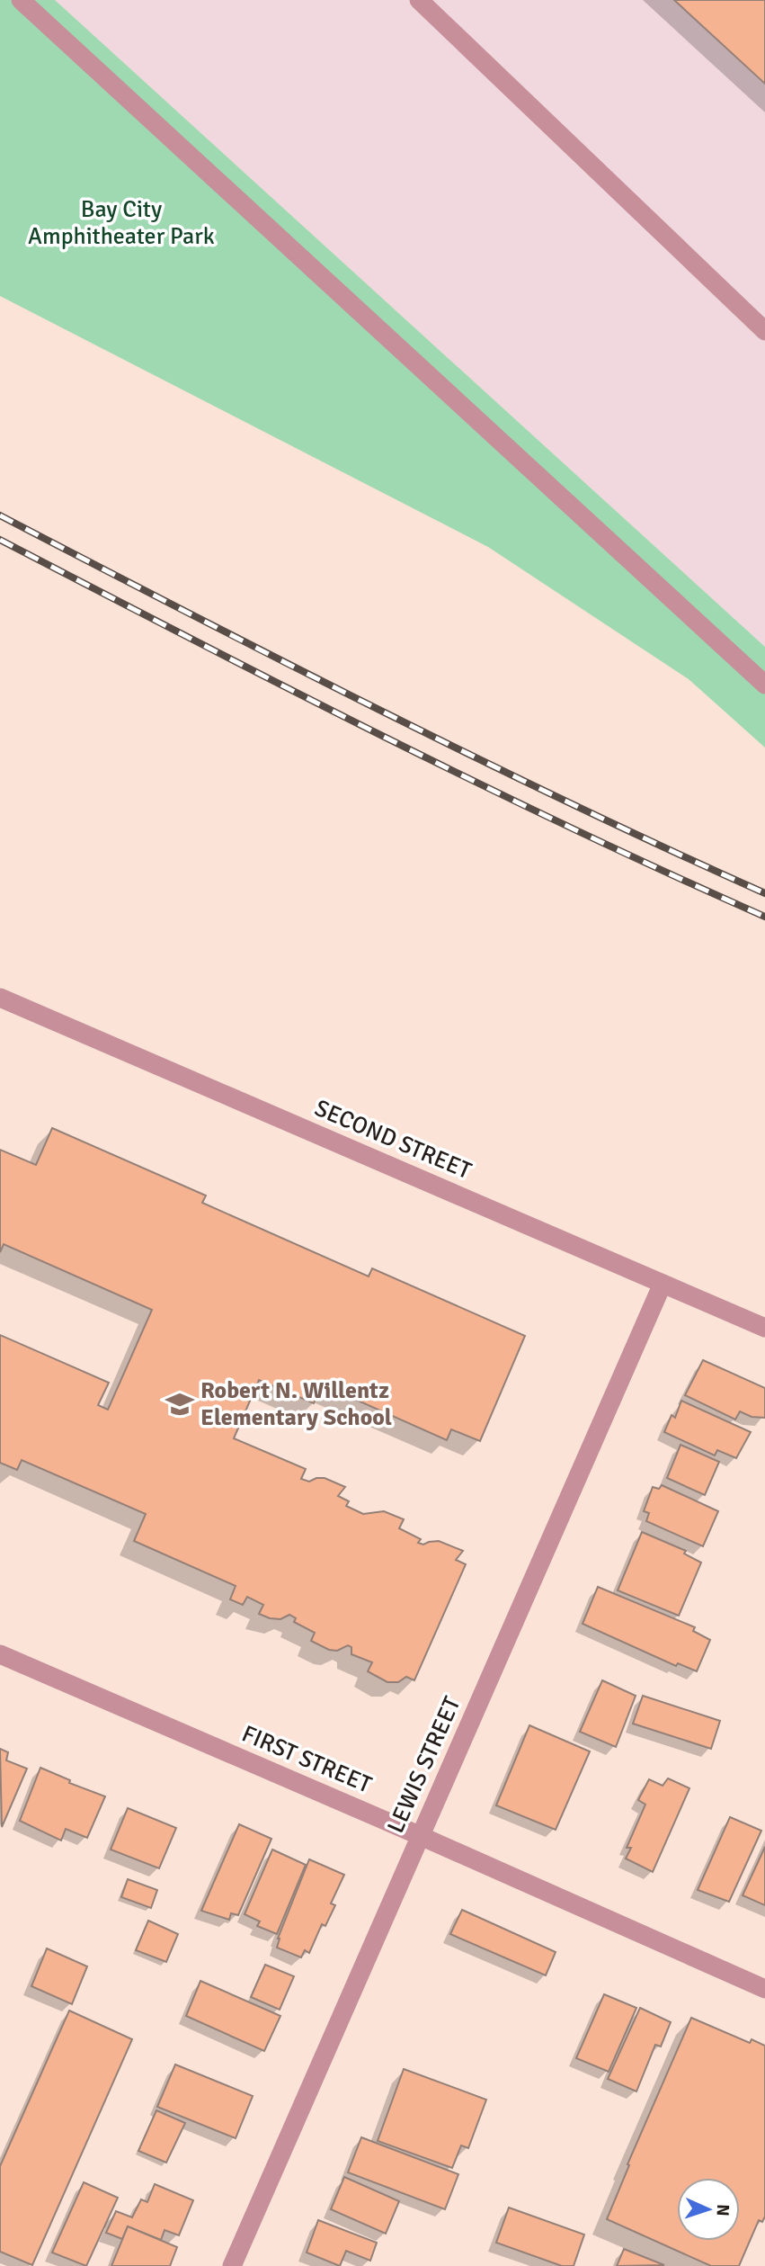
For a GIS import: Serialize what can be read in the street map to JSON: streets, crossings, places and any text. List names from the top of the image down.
{
  "streets": {
    "street": ["SECOND STREET", "FIRST STREET", "LEWIS STREET"]
  },
  "crossings": [
    ["SECOND STREET", "LEWIS STREET"],
    ["FIRST STREET", "LEWIS STREET"]
  ],
  "parks": ["Bay City Amphitheater Park"],
  "places": {
    "school or university": ["Robert N. Willentz Elementary School"]
  },
  "north": "right"
}
